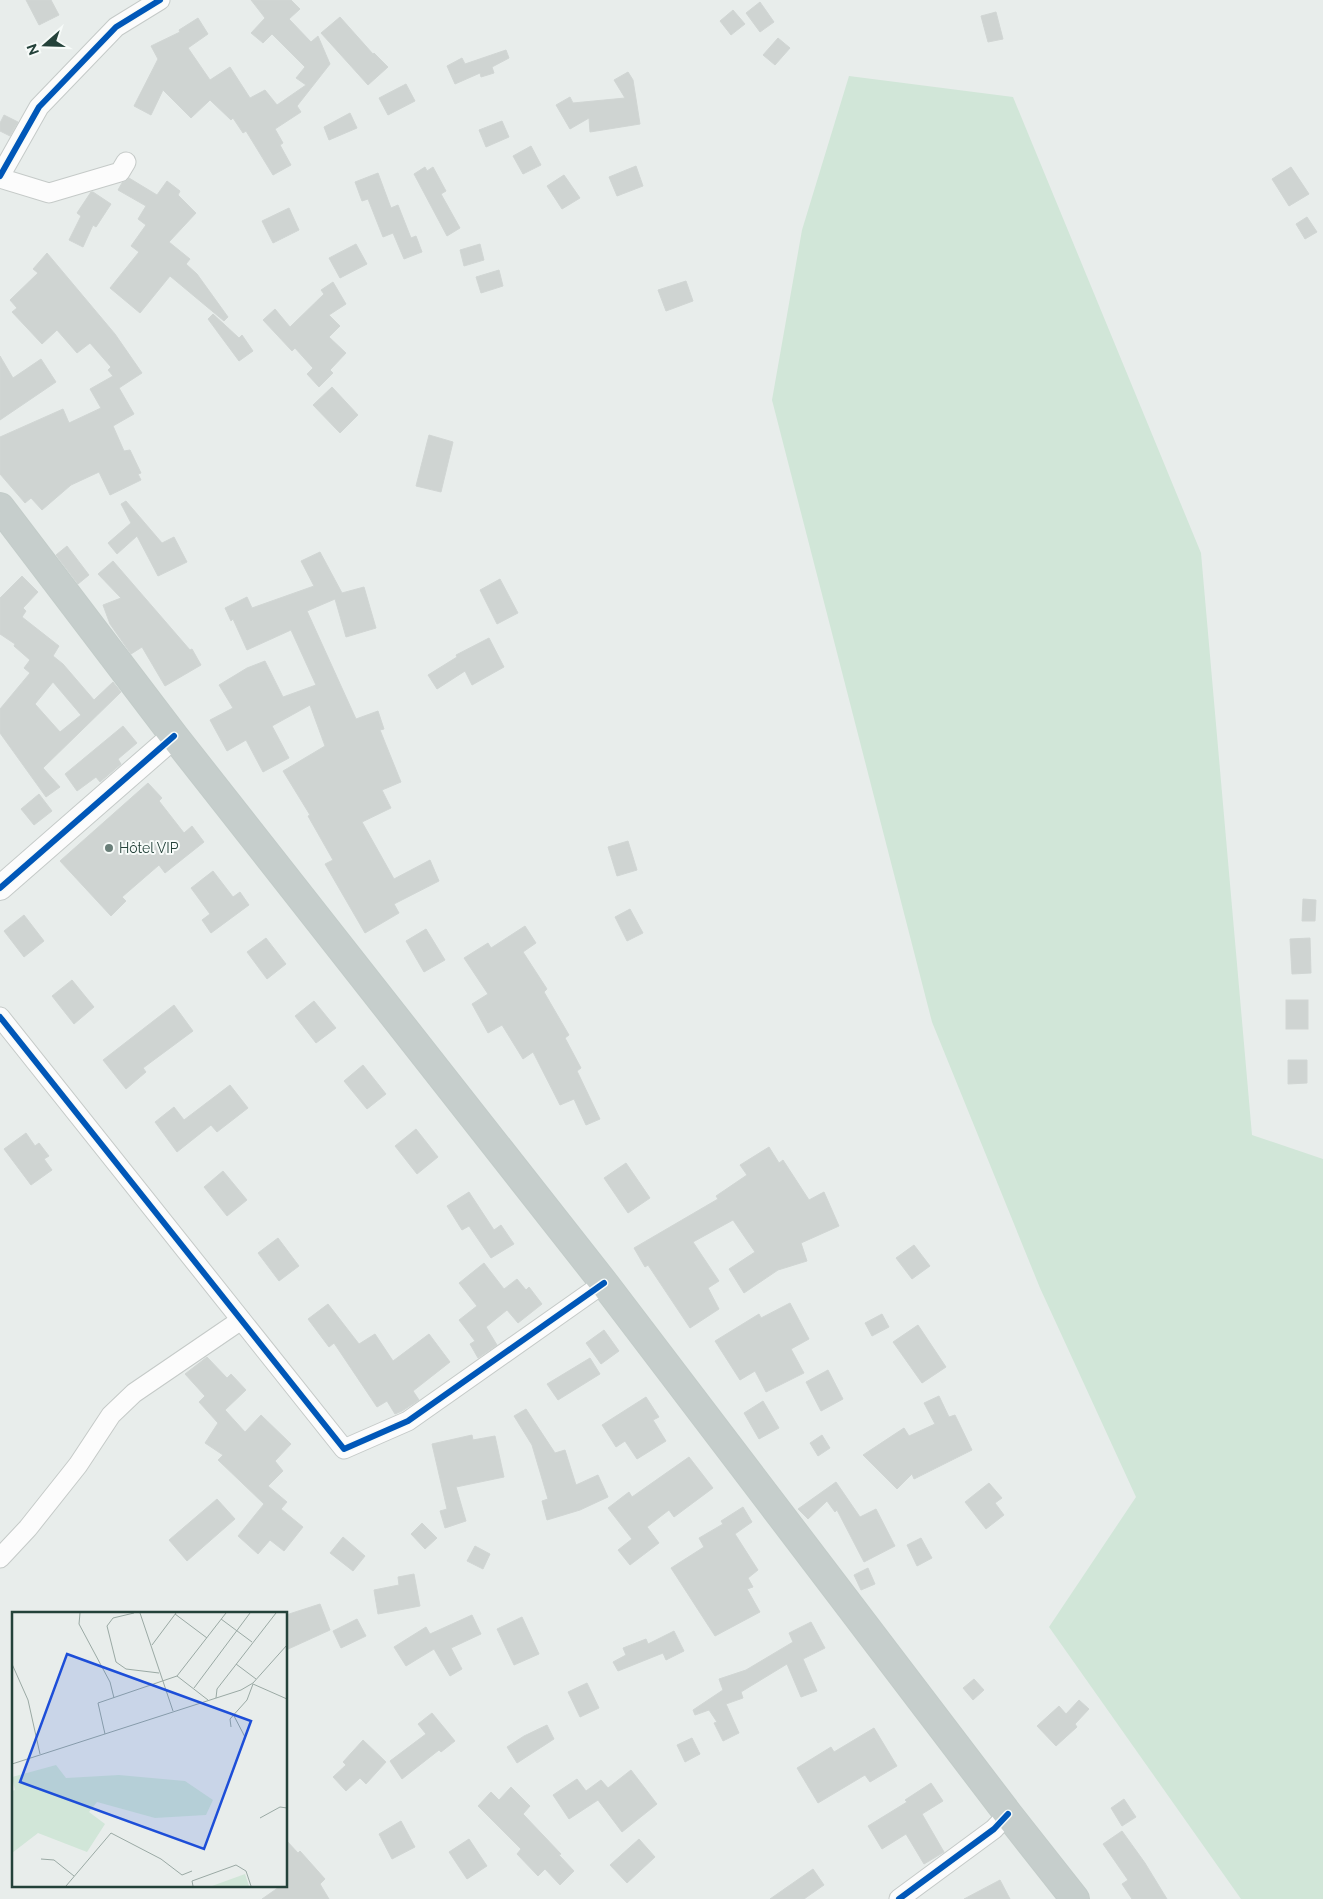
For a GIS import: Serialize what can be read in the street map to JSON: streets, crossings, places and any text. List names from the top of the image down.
{
  "places": ["Hôtel VIP"],
  "north": "left"
}
